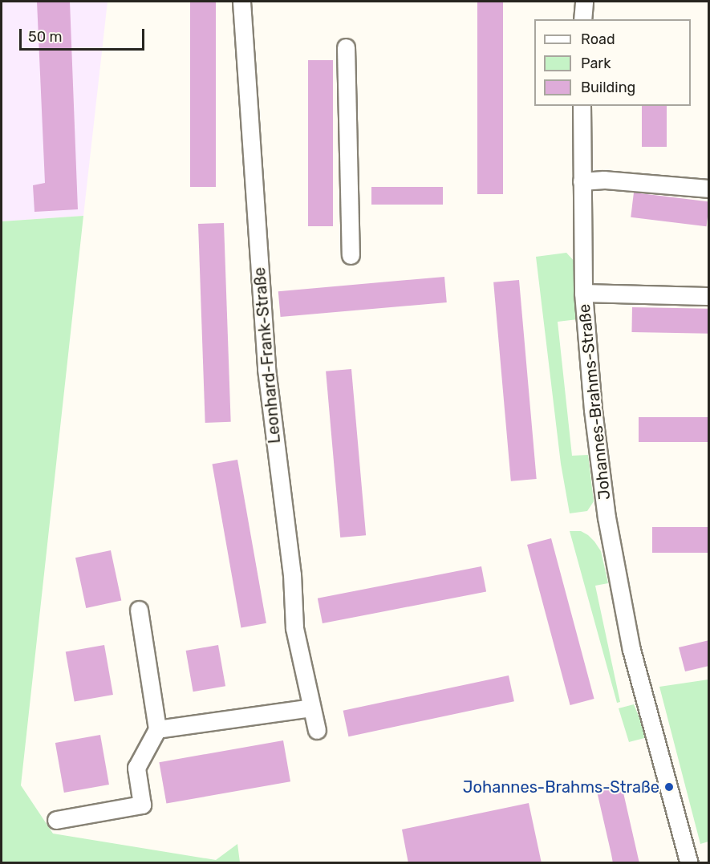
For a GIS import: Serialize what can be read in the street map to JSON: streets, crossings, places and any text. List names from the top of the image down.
{
  "streets": {
    "street": ["Leonhard-Frank-Straße", "Johannes-Brahms-Straße"]
  },
  "places": ["Johannes-Brahms-Straße"],
  "legend": ["Road", "Park", "Building"],
  "scale_bar": "50 m"
}
